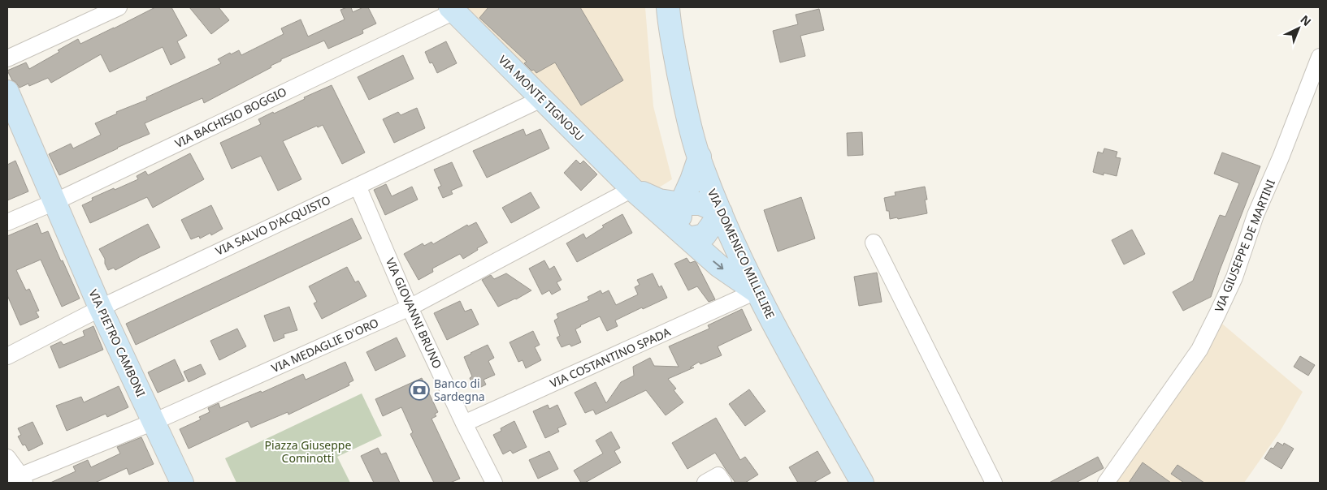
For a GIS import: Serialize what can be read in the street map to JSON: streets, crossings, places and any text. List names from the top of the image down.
{
  "streets": {
    "street": [
      "VIA MONTE TIGNOSU",
      "VIA BACHISIO BOGGIO",
      "VIA SALVO D'ACQUISTO",
      "VIA GIUSEPPE DE MARTINI",
      "VIA DOMENICO MILLELIRE",
      "VIA GIOVANNI BRUNO",
      "VIA PIETRO CAMBONI",
      "VIA MEDAGLIE D'ORO",
      "VIA COSTANTINO SPADA"
    ]
  },
  "crossings": [
    ["VIA MONTE TIGNOSU", "VIA BACHISIO BOGGIO"],
    ["VIA MONTE TIGNOSU", "VIA SALVO D'ACQUISTO"],
    ["VIA MONTE TIGNOSU", "VIA DOMENICO MILLELIRE"],
    ["VIA MONTE TIGNOSU", "VIA MEDAGLIE D'ORO"],
    ["VIA MONTE TIGNOSU", "VIA COSTANTINO SPADA"],
    ["VIA BACHISIO BOGGIO", "VIA PIETRO CAMBONI"],
    ["VIA SALVO D'ACQUISTO", "VIA GIOVANNI BRUNO"],
    ["VIA SALVO D'ACQUISTO", "VIA PIETRO CAMBONI"],
    ["VIA DOMENICO MILLELIRE", "VIA COSTANTINO SPADA"],
    ["VIA GIOVANNI BRUNO", "VIA MEDAGLIE D'ORO"],
    ["VIA GIOVANNI BRUNO", "VIA COSTANTINO SPADA"],
    ["VIA PIETRO CAMBONI", "VIA MEDAGLIE D'ORO"]
  ],
  "parks": ["Piazza Giuseppe Cominotti"],
  "places": {
    "bank": ["Banco di Sardegna"]
  },
  "north": "top right"
}
